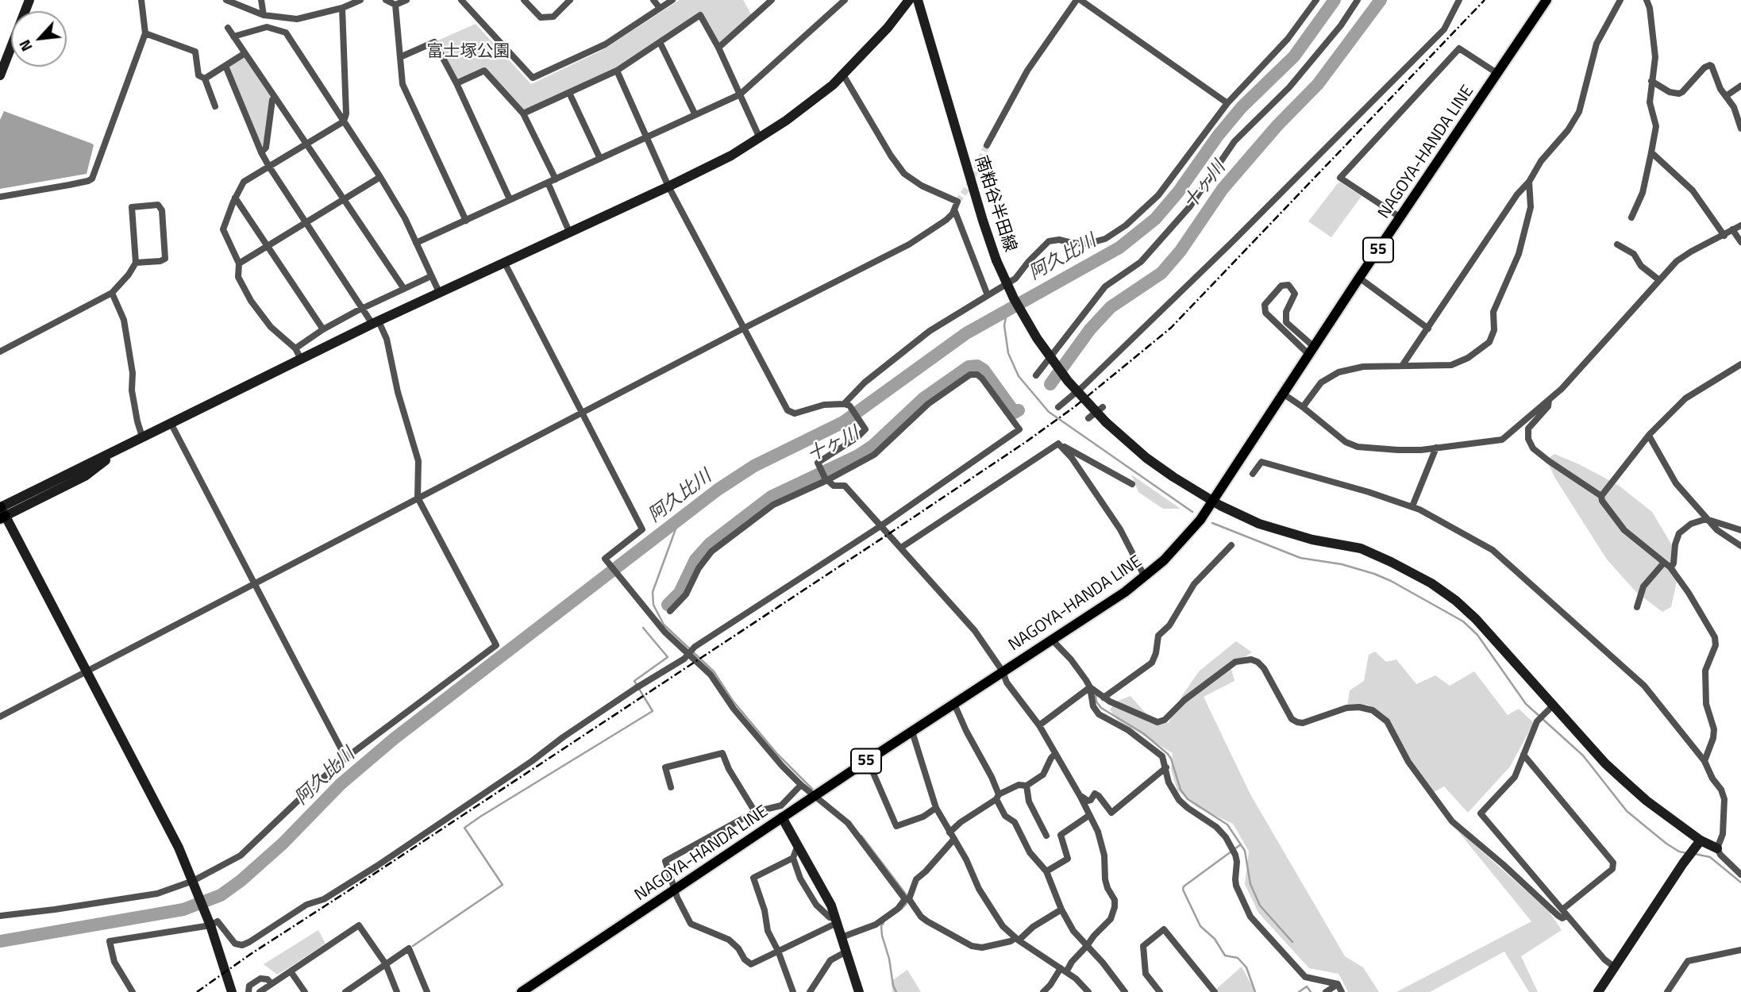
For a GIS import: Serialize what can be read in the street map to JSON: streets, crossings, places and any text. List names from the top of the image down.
{
  "streets": {
    "main road": ["NAGOYA-HANDA LINE", "55"],
    "street": ["南粕谷半田線"]
  },
  "crossings": [
    ["NAGOYA-HANDA LINE", "南粕谷半田線"]
  ],
  "water": ["十ヶ川", "阿久比川"],
  "parks": ["富士塚公園"],
  "north": "bottom left"
}
